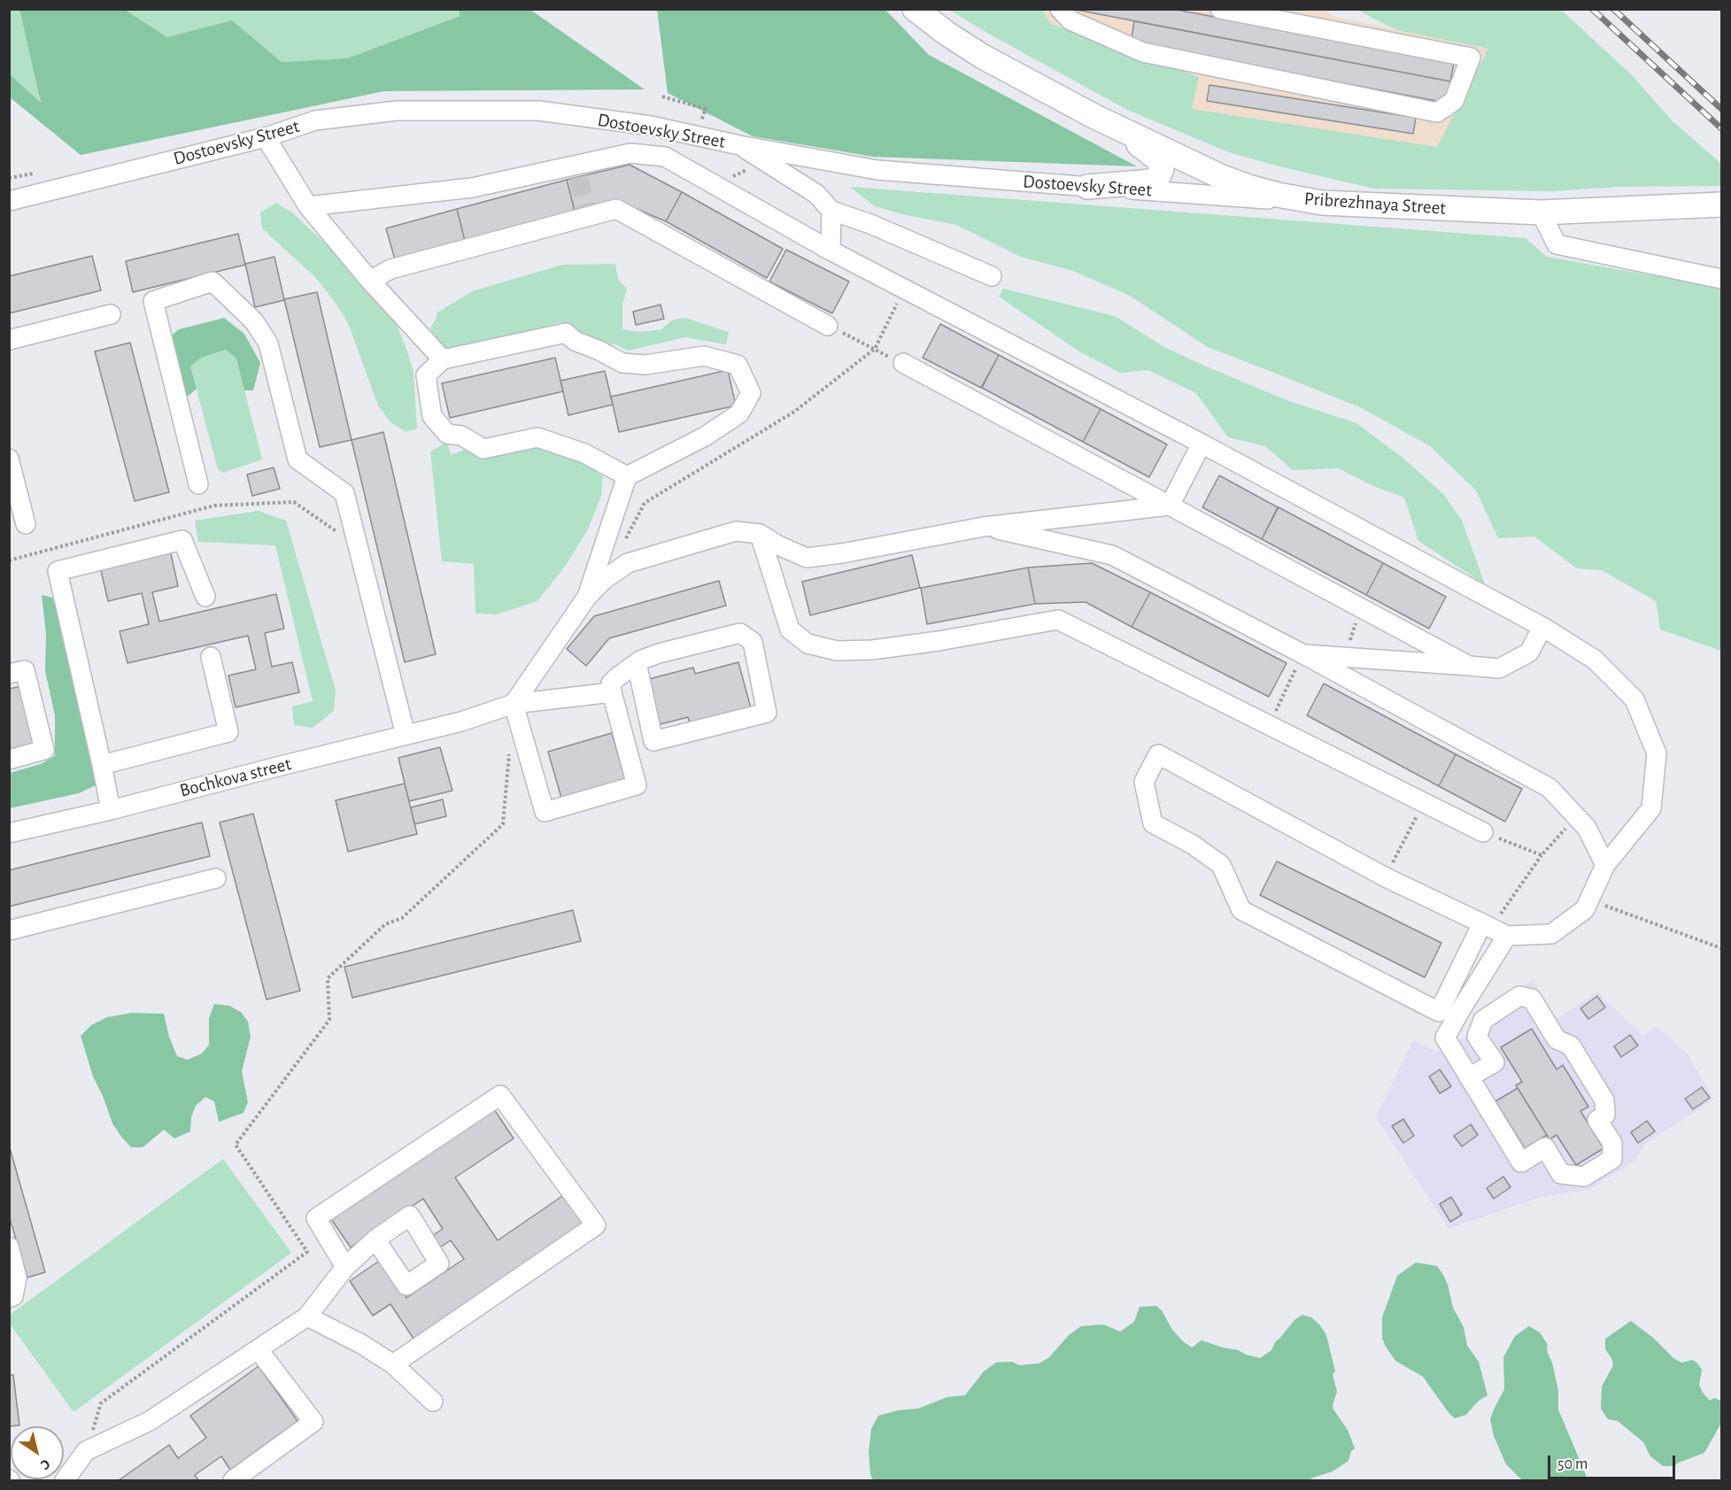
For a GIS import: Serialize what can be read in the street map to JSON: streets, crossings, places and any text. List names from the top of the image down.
{
  "streets": {
    "main road": ["Pribrezhnaya Street"],
    "street": ["Dostoevsky Street", "Bochkova street"]
  },
  "crossings": [
    ["Dostoevsky Street", "Pribrezhnaya Street"]
  ],
  "scale_bar": "50 m",
  "north": "bottom right"
}
